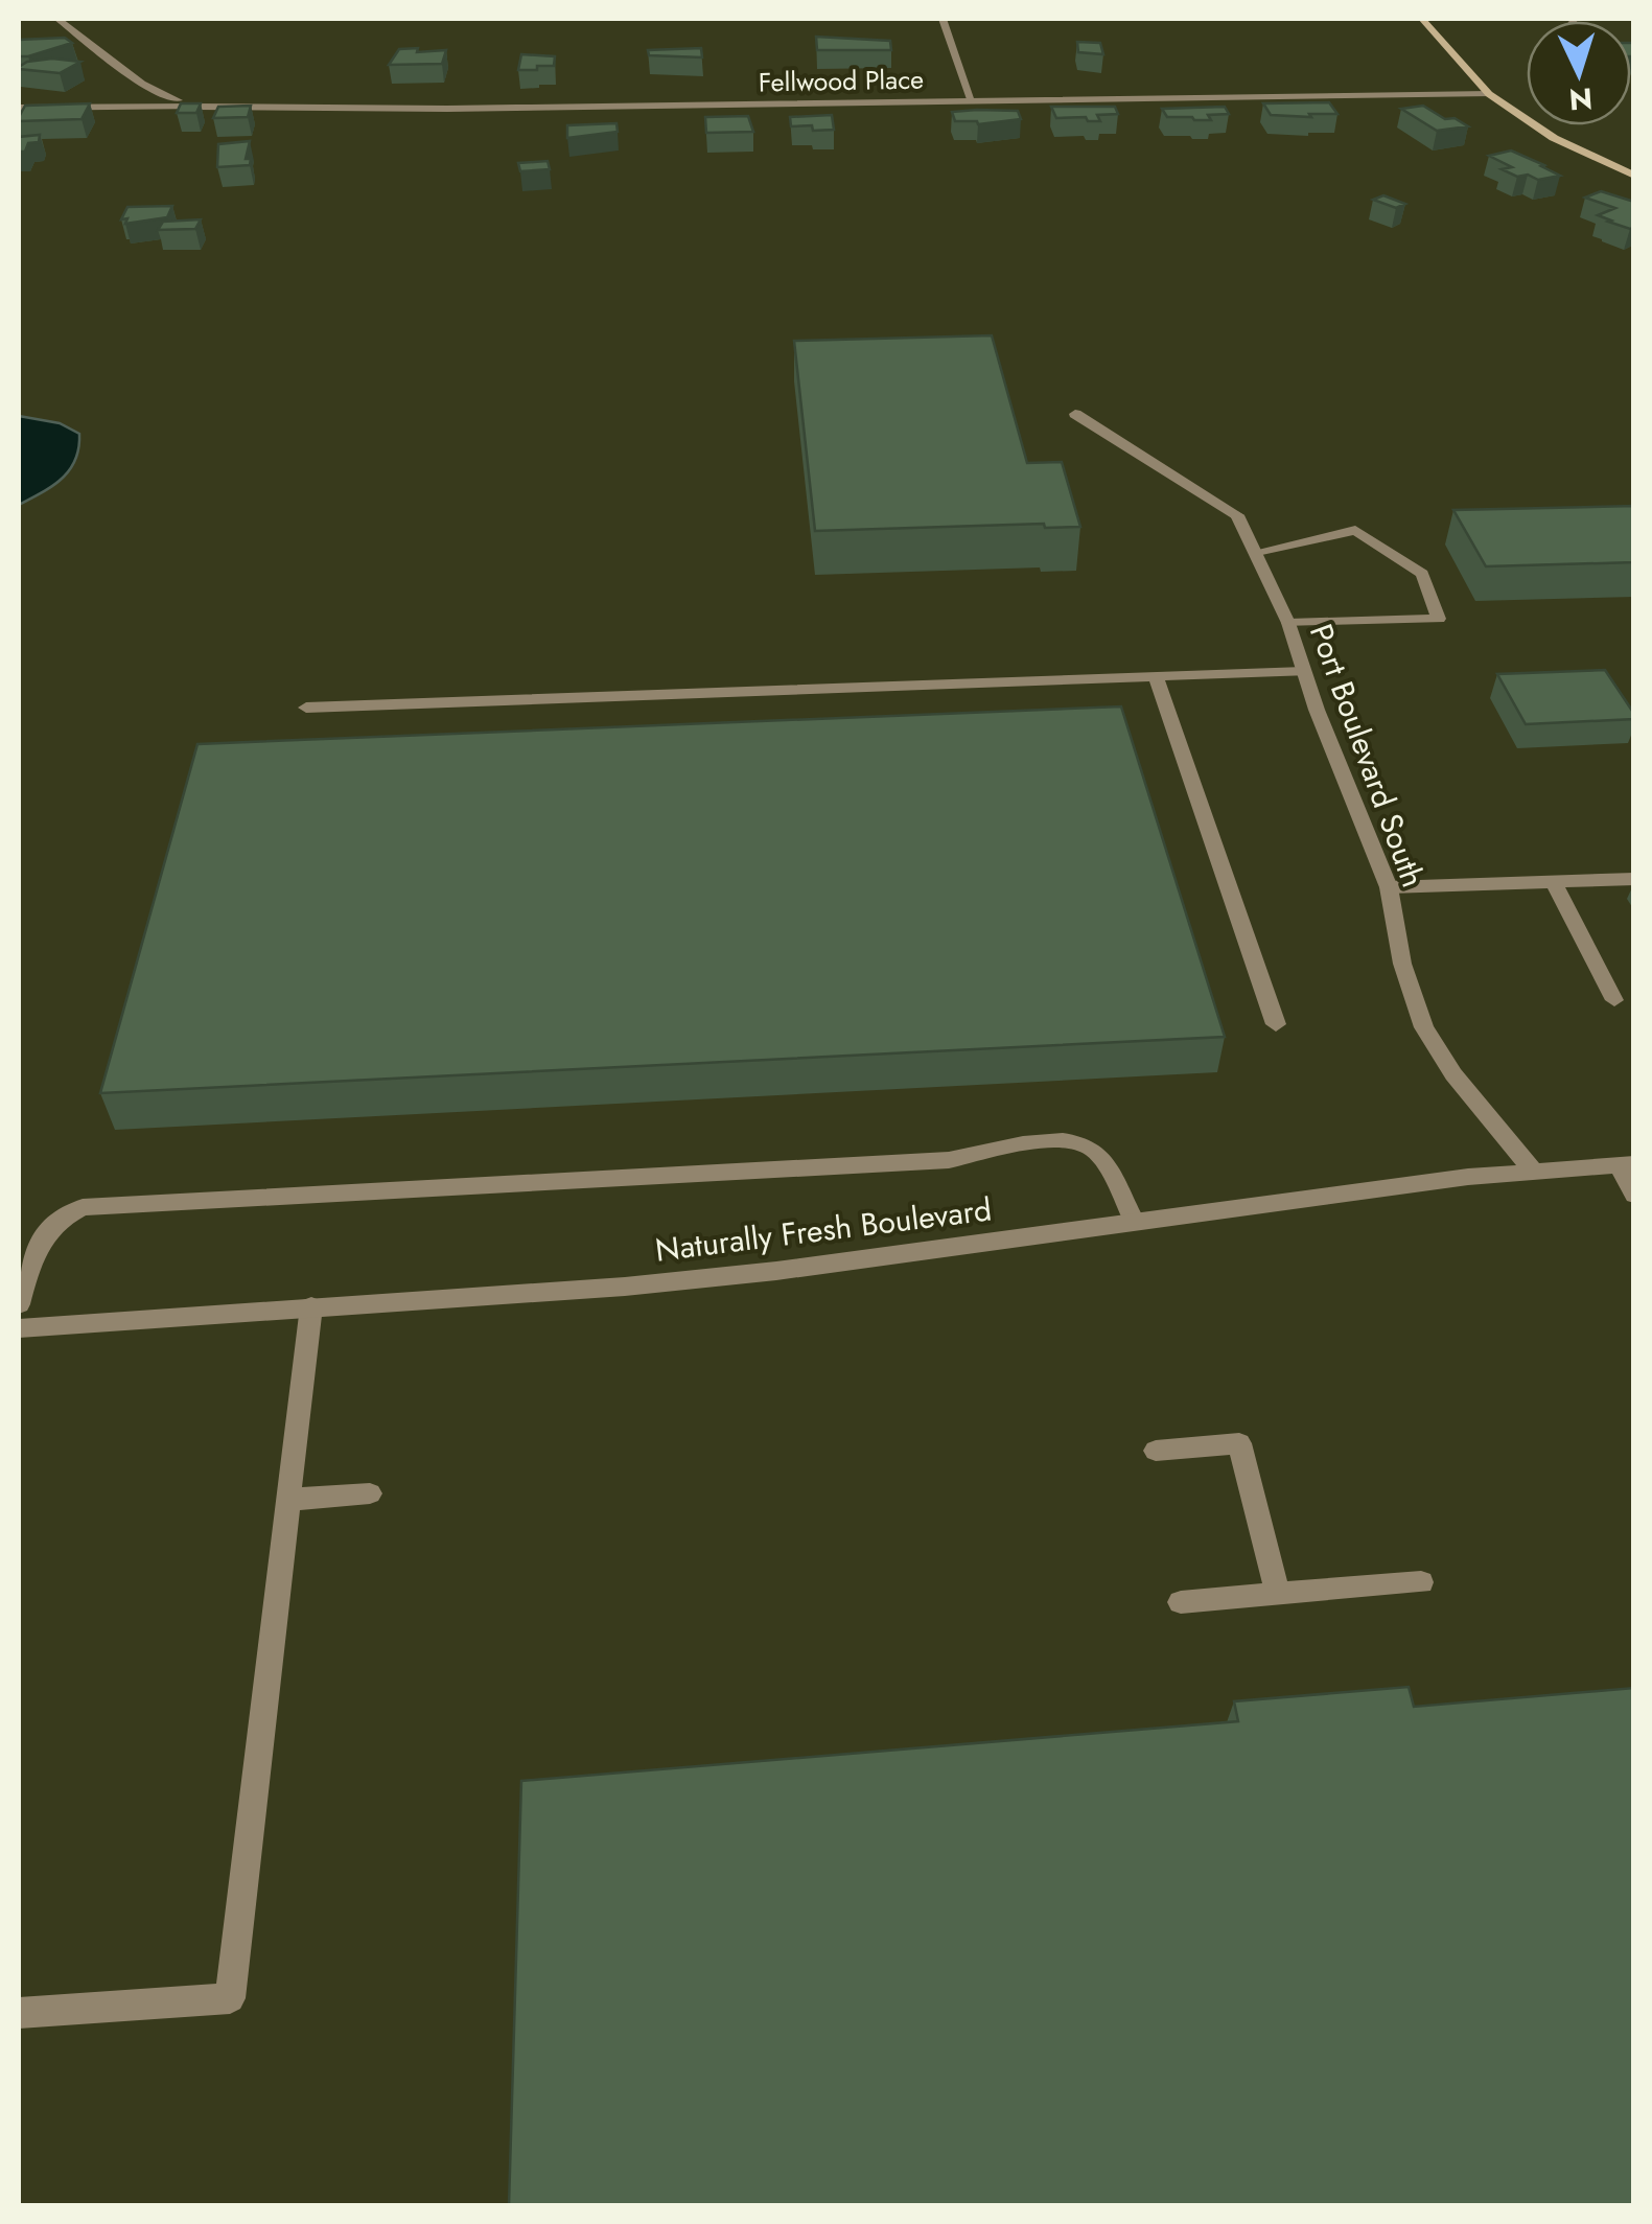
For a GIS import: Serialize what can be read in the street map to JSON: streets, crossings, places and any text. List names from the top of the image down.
{
  "streets": {
    "street": ["Fellwood Place", "Port Boulevard South", "Naturally Fresh Boulevard"]
  },
  "crossings": [
    ["Port Boulevard South", "Naturally Fresh Boulevard"]
  ],
  "north": "bottom"
}
